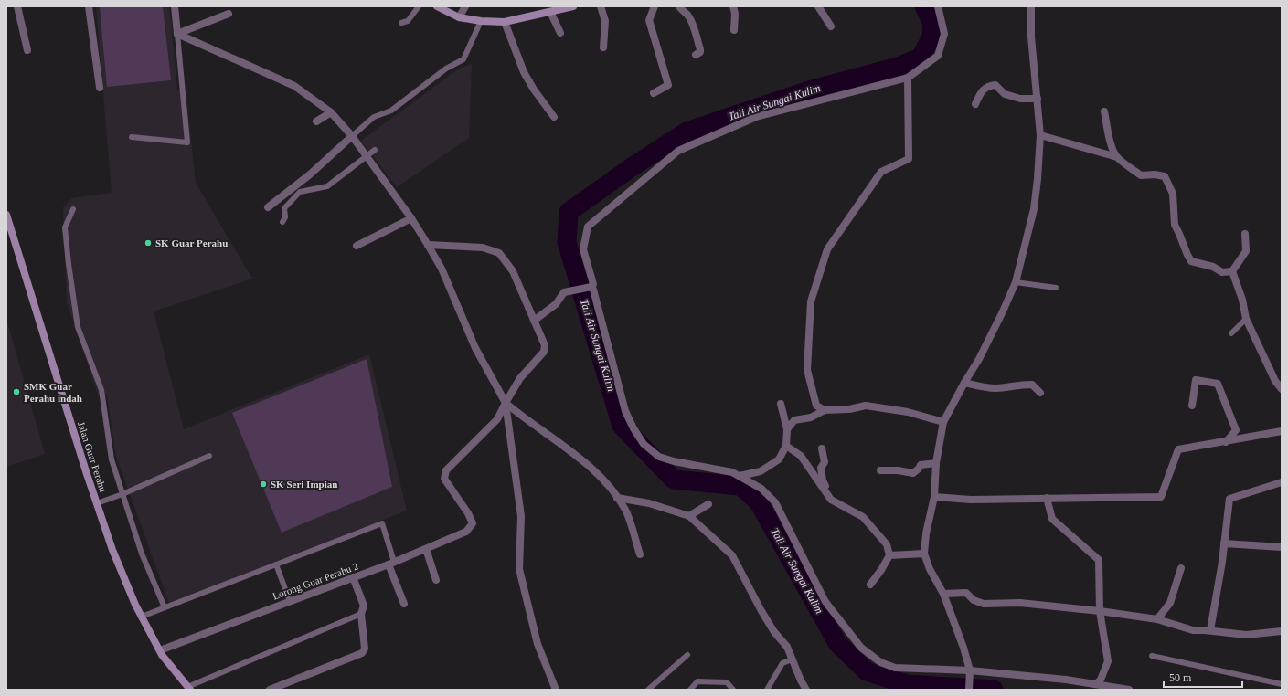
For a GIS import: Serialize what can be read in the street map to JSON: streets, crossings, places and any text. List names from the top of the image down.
{
  "streets": {
    "street": ["Jalan Guar Perahu", "Lorong Guar Perahu 2"]
  },
  "crossings": [
    ["Jalan Guar Perahu", "Lorong Guar Perahu 2"]
  ],
  "water": ["Tali Air Sungai Kulim"],
  "places": ["SK Guar Perahu", "SMK Guar Perahu indah", "SK Seri Impian"],
  "scale_bar": "50 m"
}
